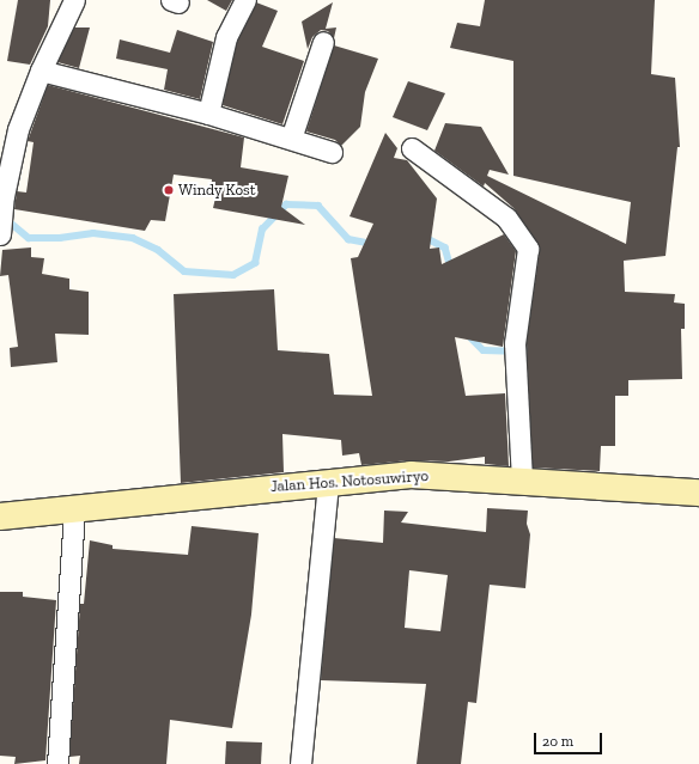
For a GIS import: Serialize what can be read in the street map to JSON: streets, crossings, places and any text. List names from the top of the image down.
{
  "streets": {
    "street": ["Jalan Hos. Notosuwiryo"]
  },
  "places": ["Windy Kost"],
  "scale_bar": "20 m"
}
